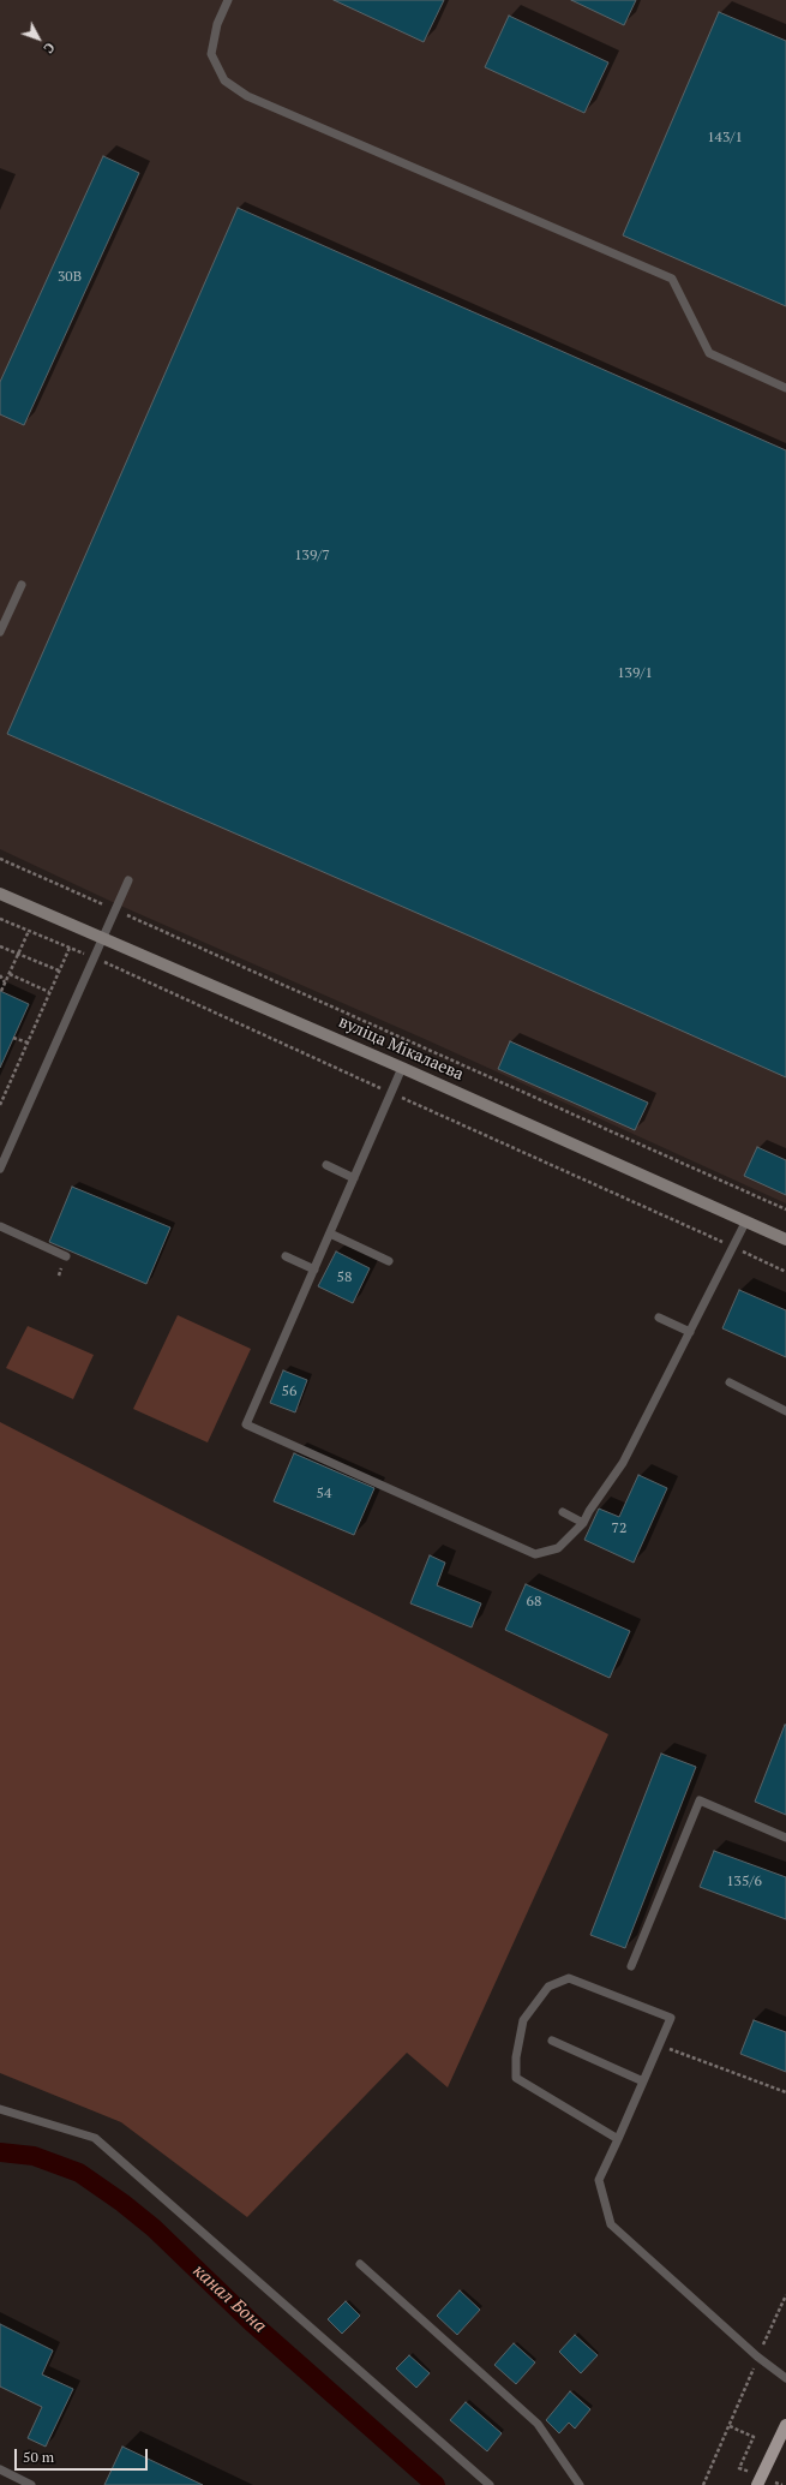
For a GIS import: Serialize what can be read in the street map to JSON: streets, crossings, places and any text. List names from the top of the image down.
{
  "streets": {
    "main road": ["вуліца Мікалаева"]
  },
  "water": ["канал Бона"],
  "house_numbers": [
    "143/1",
    "30В",
    "139/7",
    "139/1",
    "58",
    "56",
    "54",
    "72",
    "68",
    "135/6"
  ],
  "scale_bar": "50 m",
  "north": "bottom right"
}
